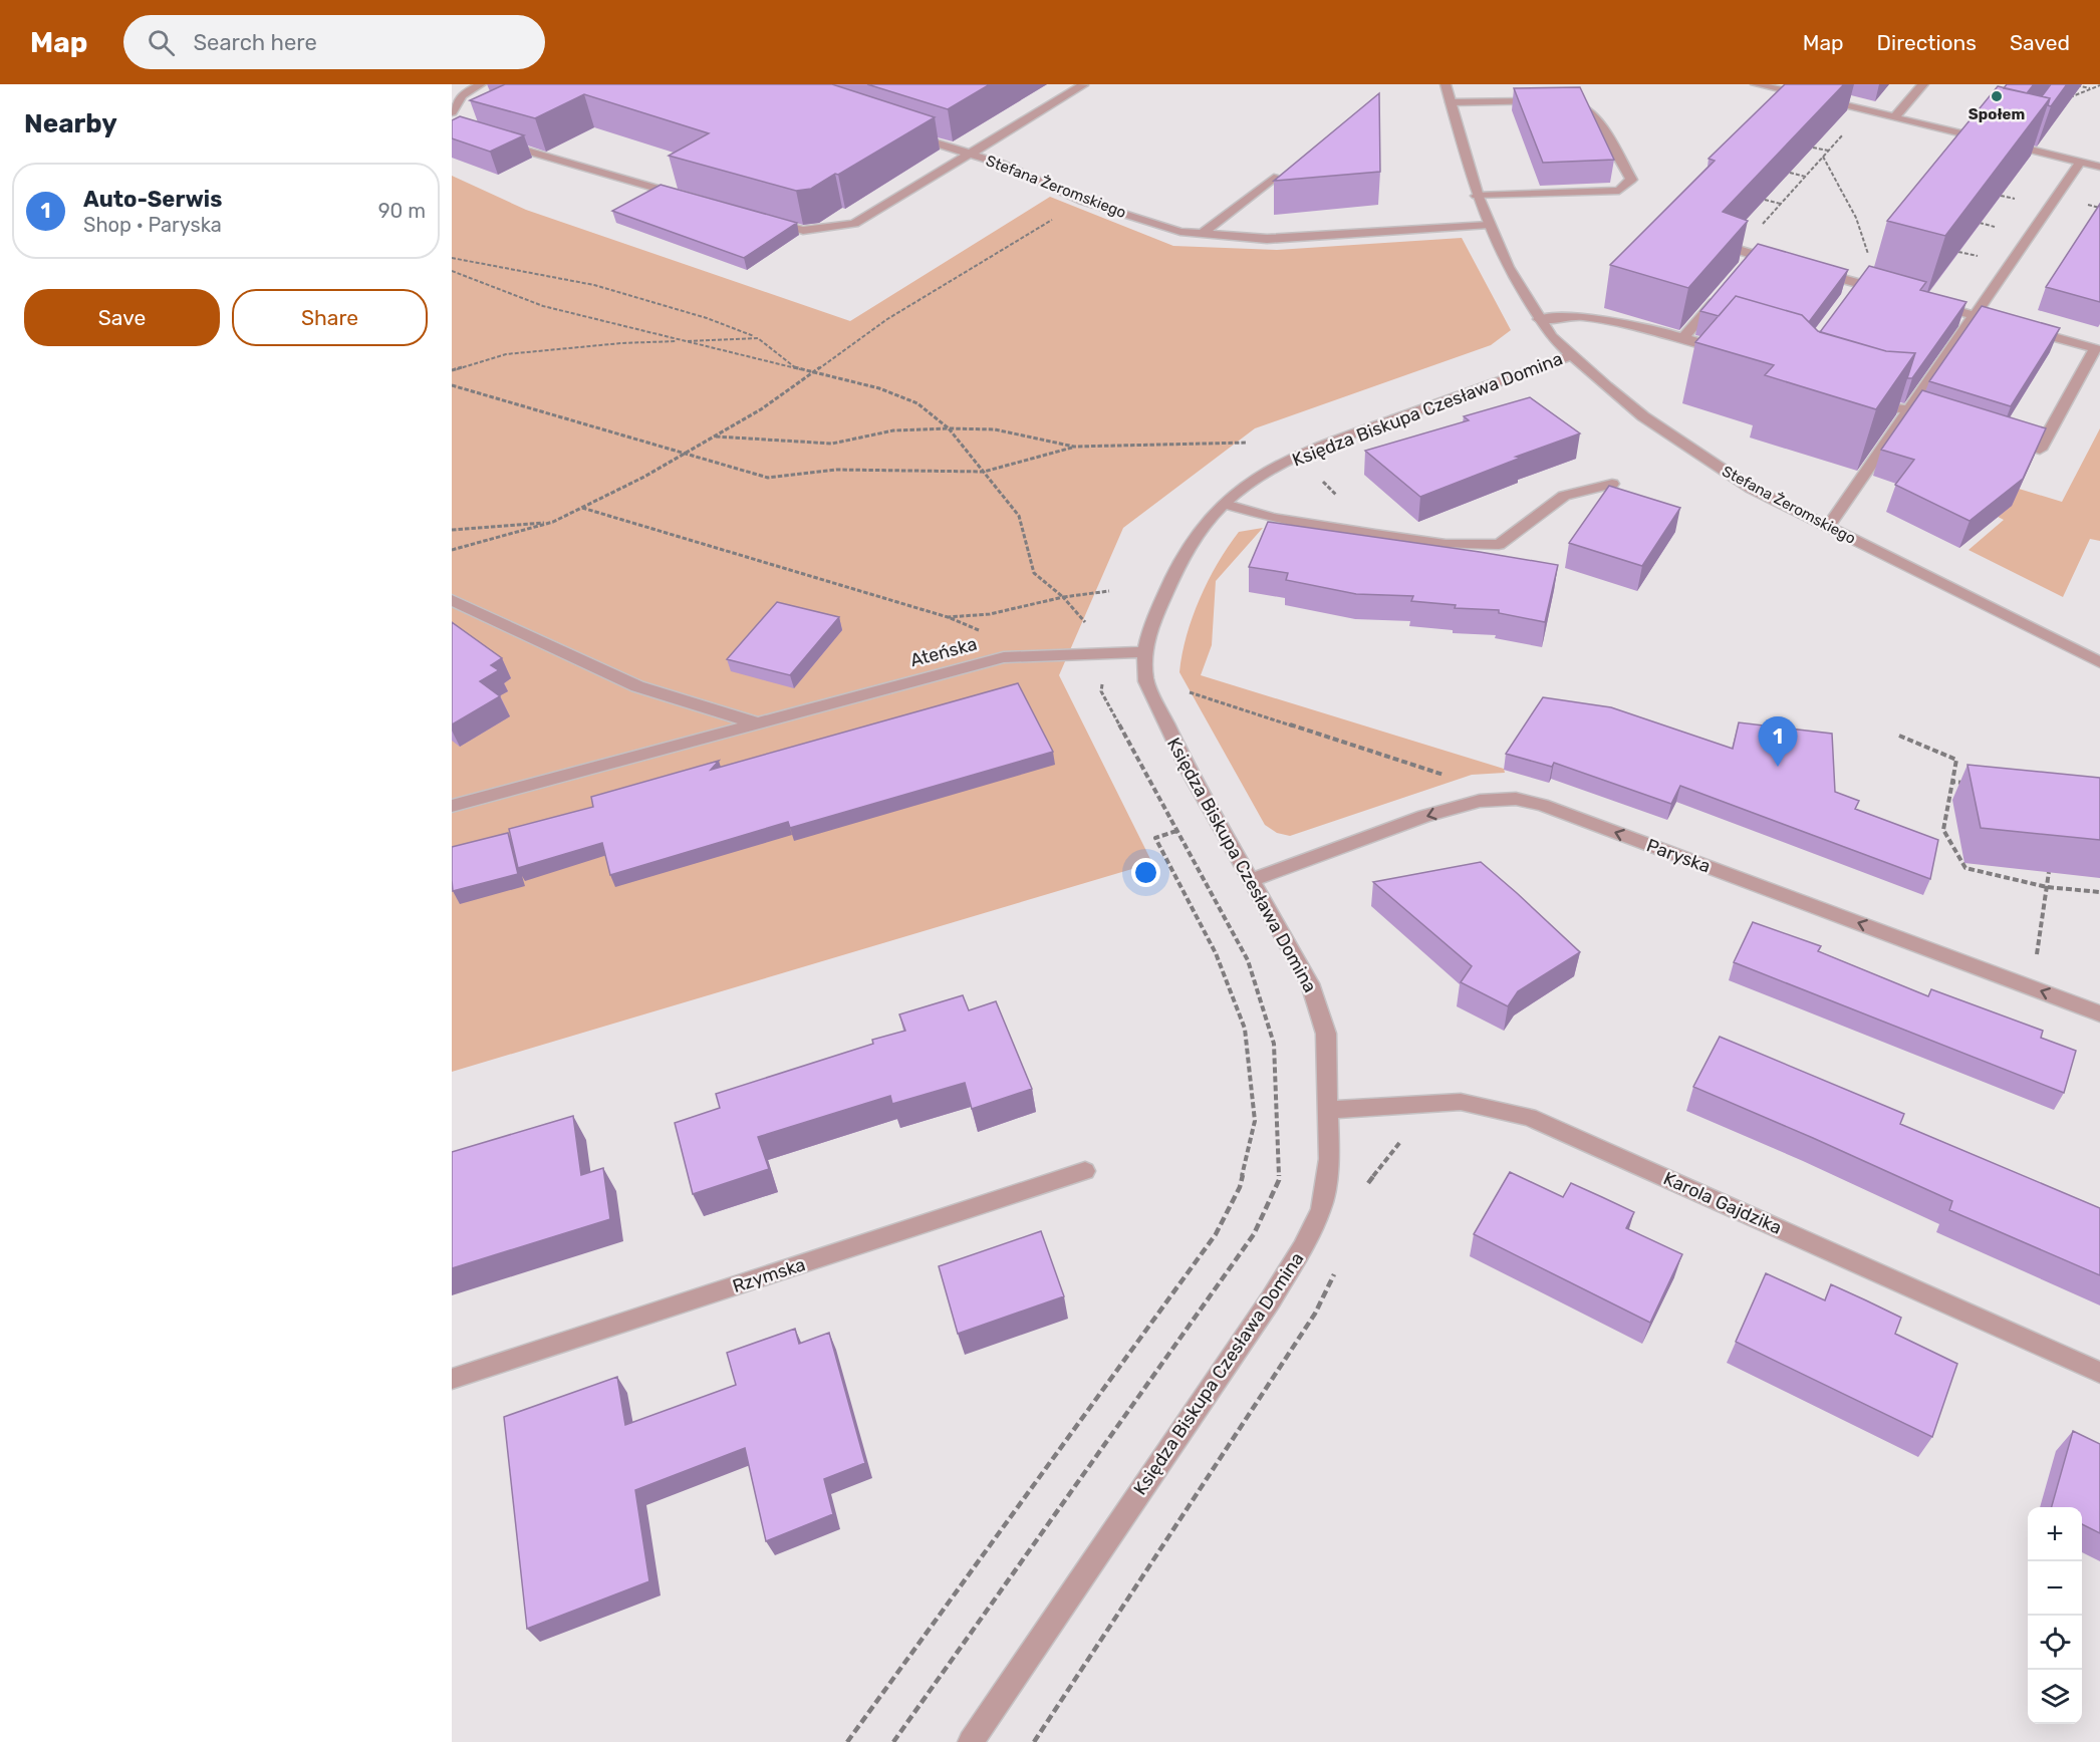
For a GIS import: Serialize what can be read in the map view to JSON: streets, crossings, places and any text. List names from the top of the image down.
{
  "streets": {
    "street": [
      "Stefana Żeromskiego",
      "Księdza Biskupa Czesława Domina",
      "Ateńska",
      "Paryska",
      "Karola Gajdzika",
      "Rzymska"
    ]
  },
  "crossings": [
    ["Stefana Żeromskiego", "Księdza Biskupa Czesława Domina"],
    ["Księdza Biskupa Czesława Domina", "Ateńska"],
    ["Księdza Biskupa Czesława Domina", "Paryska"],
    ["Księdza Biskupa Czesława Domina", "Karola Gajdzika"]
  ],
  "one_way": ["Paryska"],
  "places": ["Społem"],
  "page": {
    "header": "Map",
    "search": "Search here",
    "nav": ["Map", "Directions", "Saved"],
    "heading": "Nearby",
    "list": [
      {
        "mark": "1",
        "name": "Auto-Serwis",
        "note": "Shop · Paryska",
        "value": "90 m"
      }
    ],
    "buttons": ["Save", "Share"],
    "pins": "1",
    "map_buttons": ["+", "−"]
  }
}
